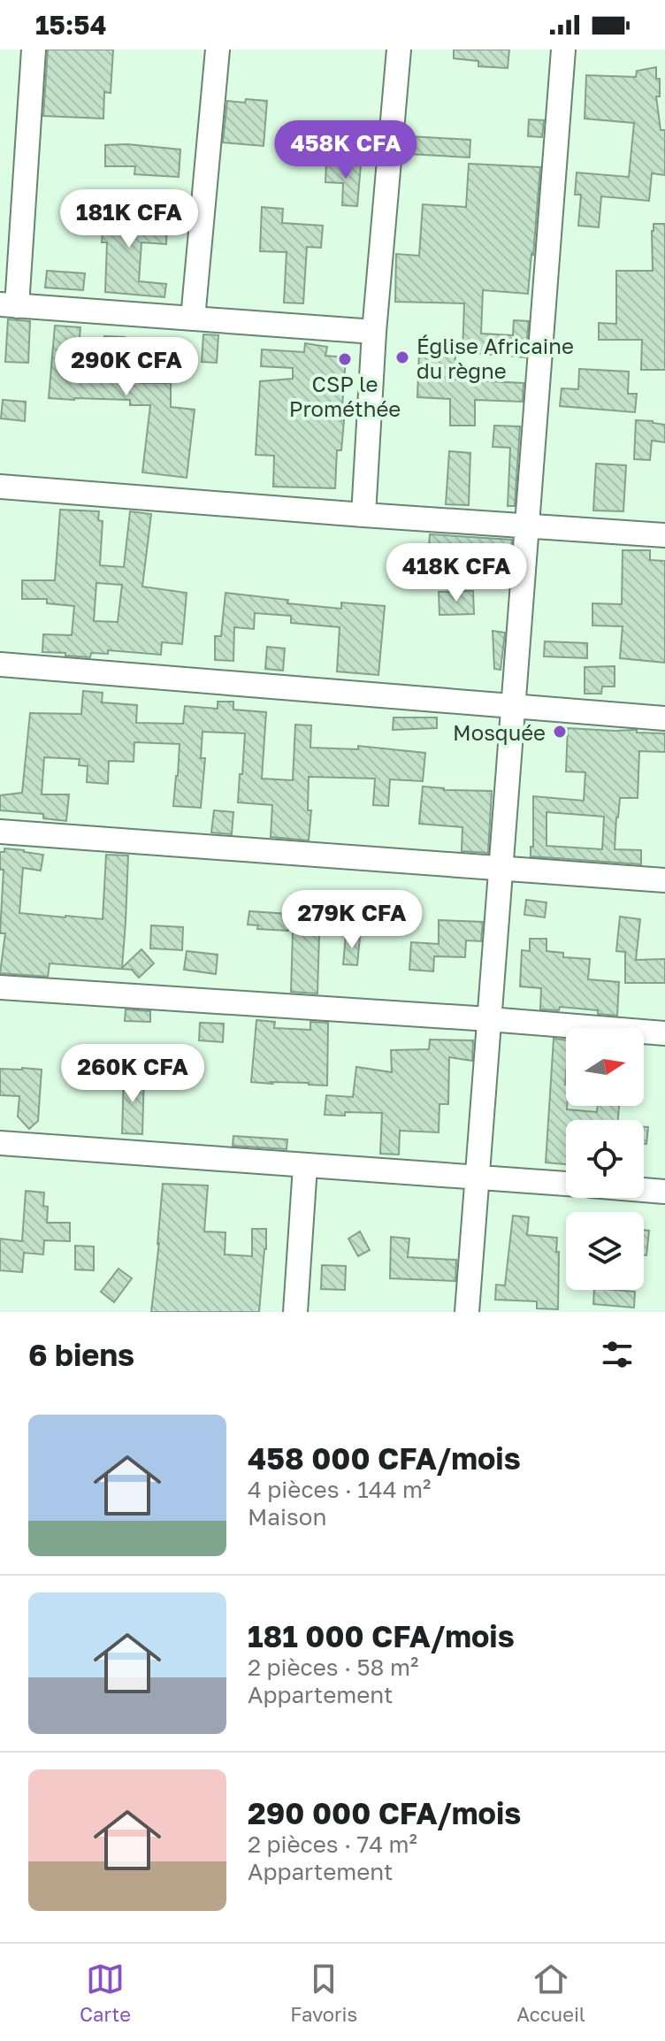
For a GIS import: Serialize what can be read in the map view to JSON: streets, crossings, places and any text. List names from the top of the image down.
{
  "places": ["Église Africaine du règne", "CSP le Prométhée", "Mosquée"],
  "north": "right",
  "page": {
    "status": "15:54",
    "price": [
      "458K CFA",
      "181K CFA",
      "290K CFA",
      "418K CFA",
      "279K CFA",
      "260K CFA"
    ],
    "heading": "6 biens",
    "list": [
      {
        "name": "458 000 CFA/mois",
        "note": "4 pièces · 144 m² · Maison"
      },
      {
        "name": "181 000 CFA/mois",
        "note": "2 pièces · 58 m² · Appartement"
      },
      {
        "name": "290 000 CFA/mois",
        "note": "2 pièces · 74 m² · Appartement"
      }
    ],
    "tabs": ["Carte", "Favoris", "Accueil"]
  }
}
